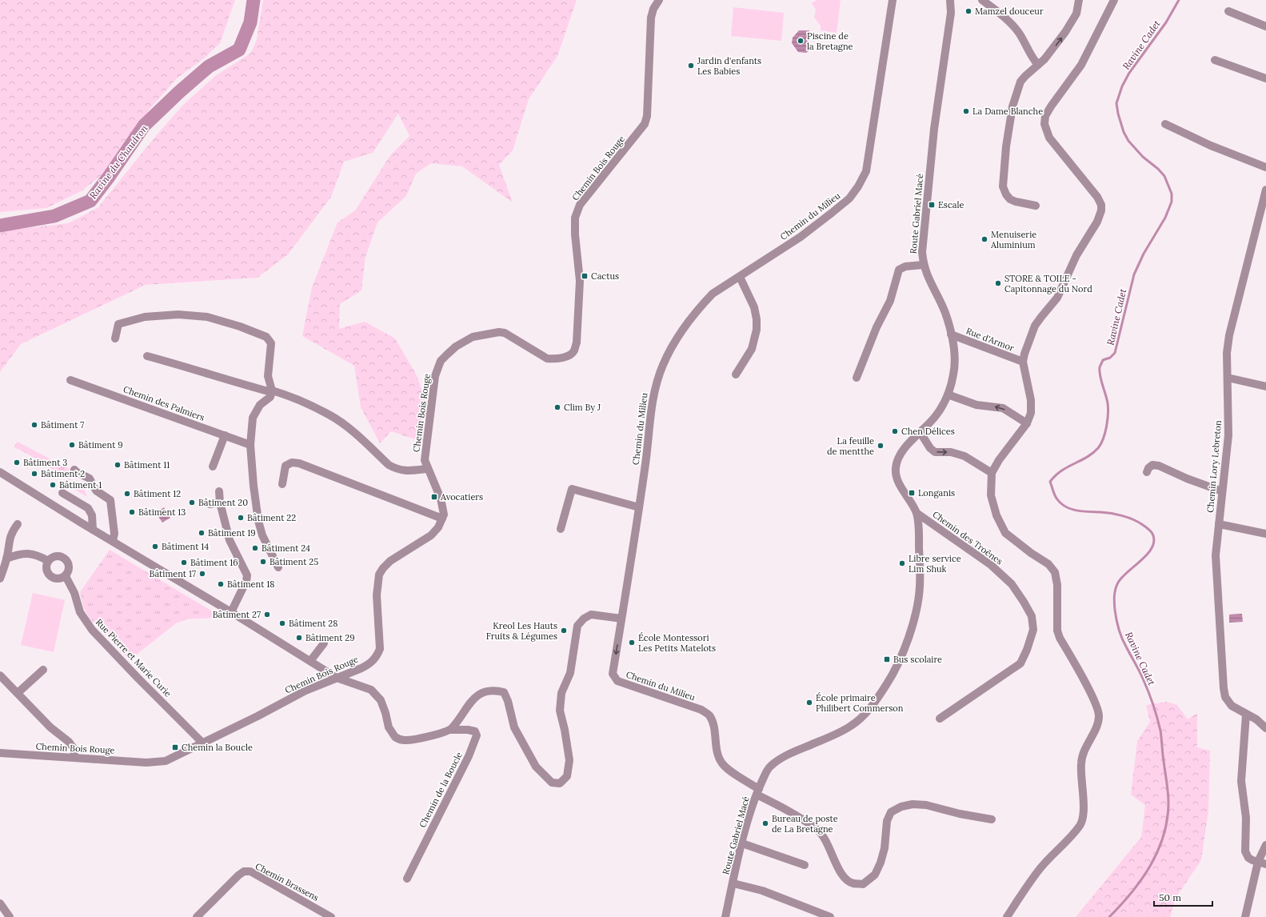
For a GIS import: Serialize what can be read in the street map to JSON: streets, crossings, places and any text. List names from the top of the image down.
{
  "streets": {
    "street": [
      "Chemin Bois Rouge",
      "Route Gabriel Macé",
      "Chemin du Milieu",
      "Rue d'Armor",
      "Chemin des Palmiers",
      "Chemin Lory Lebreton",
      "Chemin des Troënes",
      "Rue Pierre et Marie Curie",
      "Chemin de la Boucle",
      "Chemin Brassens"
    ]
  },
  "crossings": [
    ["Chemin Bois Rouge", "Rue Pierre et Marie Curie"],
    ["Chemin Bois Rouge", "Chemin de la Boucle"],
    ["Route Gabriel Macé", "Chemin du Milieu"],
    ["Route Gabriel Macé", "Rue d'Armor"],
    ["Route Gabriel Macé", "Chemin des Troënes"]
  ],
  "water": ["Ravine Cadet", "Ravine du Chaudron"],
  "places": {
    "other": [
      "Mamzel douceur",
      "Piscine de la Bretagne",
      "Jardin d'enfants Les Babies",
      "La Dame Blanche",
      "Menuiserie Aluminium",
      "STORE & TOILE - Capitonnage du Nord",
      "Clim By J",
      "Bâtiment 7",
      "Chen Délices",
      "Bâtiment 9",
      "La feuille de mentthe",
      "Bâtiment 3",
      "Bâtiment 11",
      "Bâtiment 2",
      "Bâtiment 1",
      "Bâtiment 12",
      "Bâtiment 20",
      "Bâtiment 13",
      "Bâtiment 22",
      "Bâtiment 19",
      "Bâtiment 14",
      "Bâtiment 24",
      "Bâtiment 25",
      "Bâtiment 16",
      "Libre service Lim Shuk",
      "Bâtiment 17",
      "Bâtiment 18",
      "Bâtiment 27",
      "Bâtiment 28",
      "Kreol Les Hauts Fruits & Légumes",
      "Bâtiment 29",
      "École Montessori Les Petits Matelots",
      "École primaire Philibert Commerson",
      "Bureau de poste de La Bretagne"
    ],
    "transit": [
      "Escale",
      "Cactus",
      "Longanis",
      "Avocatiers",
      "Bus scolaire",
      "Chemin la Boucle"
    ]
  },
  "scale_bar": "50 m"
}
